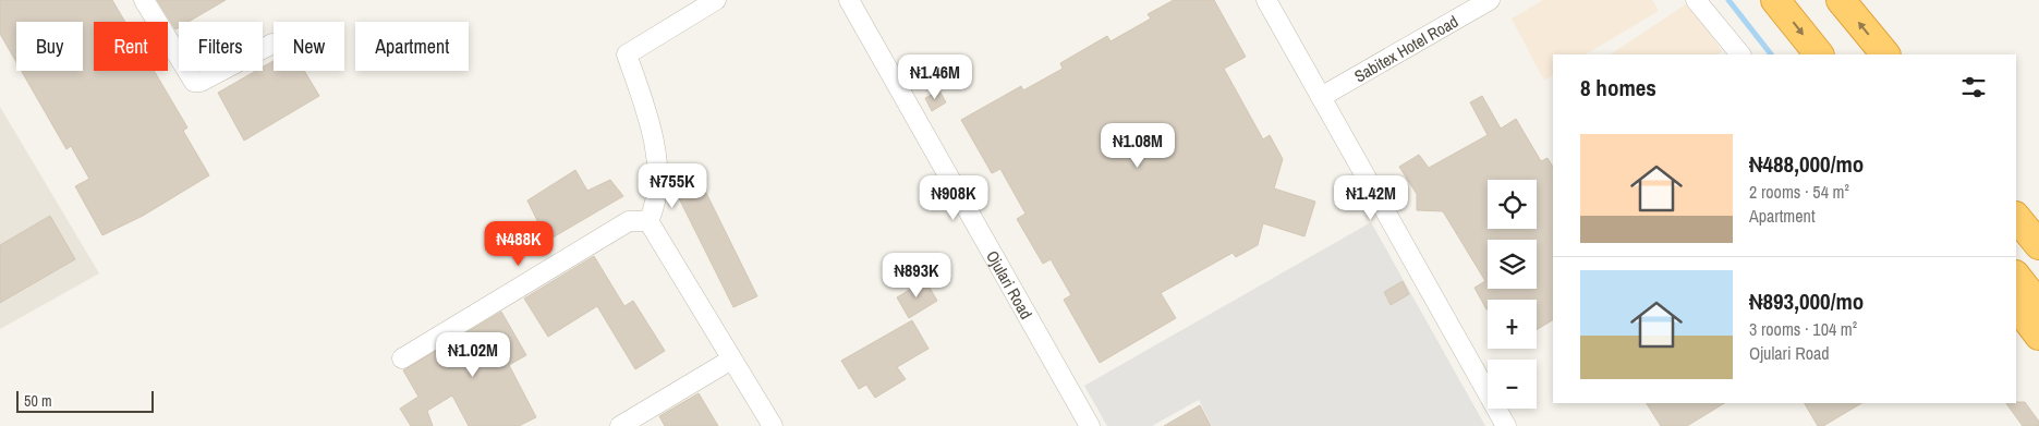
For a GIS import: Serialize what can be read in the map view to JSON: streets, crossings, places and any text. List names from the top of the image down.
{
  "streets": {
    "street": ["Sabitex Hotel Road", "Ojulari Road"]
  },
  "scale_bar": "50 m",
  "page": {
    "chip": [
      "Buy",
      "Rent",
      "Filters",
      "New",
      "Apartment"
    ],
    "price": [
      "₦1.46M",
      "₦1.08M",
      "₦755K",
      "₦908K",
      "₦1.42M",
      "₦488K",
      "₦893K",
      "₦1.02M"
    ],
    "heading": "8 homes",
    "list": [
      {
        "name": "₦488,000/mo",
        "note": "2 rooms · 54 m² · Apartment"
      },
      {
        "name": "₦893,000/mo",
        "note": "3 rooms · 104 m² · Ojulari Road"
      }
    ],
    "map_buttons": ["+", "−"],
    "scale": "50 m"
  }
}
